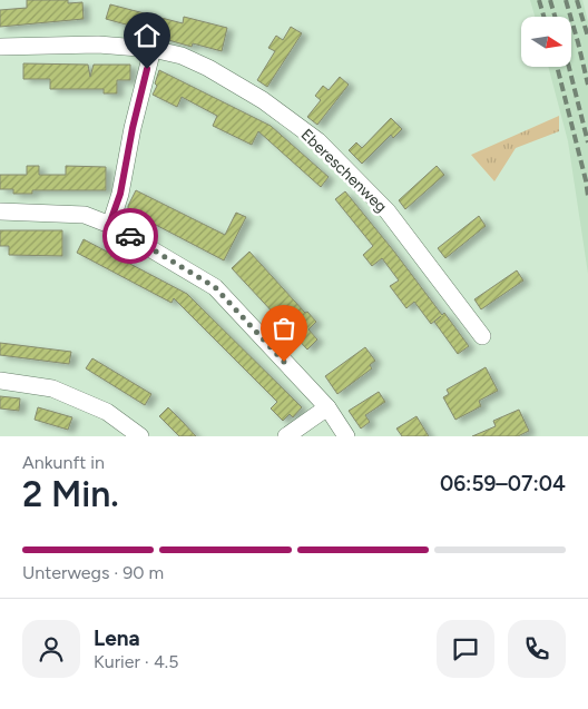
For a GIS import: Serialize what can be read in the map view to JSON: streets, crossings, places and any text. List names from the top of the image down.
{
  "streets": {
    "street": ["Ebereschenweg"]
  },
  "north": "right",
  "page": {
    "heading": ["2 Min.", "Ankunft in", "06:59–07:04"],
    "panel": ["Lena", "Kurier · 4.5"],
    "bar": "Unterwegs · 90 m"
  }
}
